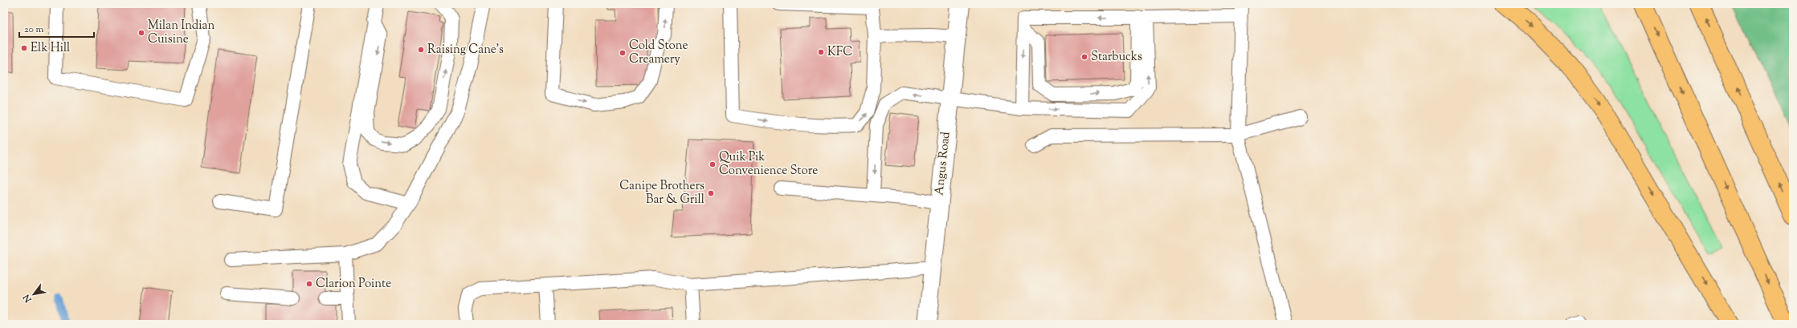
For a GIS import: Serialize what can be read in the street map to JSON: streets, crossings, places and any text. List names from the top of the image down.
{
  "streets": {
    "street": ["Angus Road"]
  },
  "places": [
    "Milan Indian Cuisine",
    "Elk Hill",
    "Raising Cane's",
    "KFC",
    "Cold Stone Creamery",
    "Starbucks",
    "Quik Pik Convenience Store",
    "Canipe Brothers Bar & Grill",
    "Clarion Pointe"
  ],
  "scale_bar": "20 m",
  "north": "bottom left"
}
